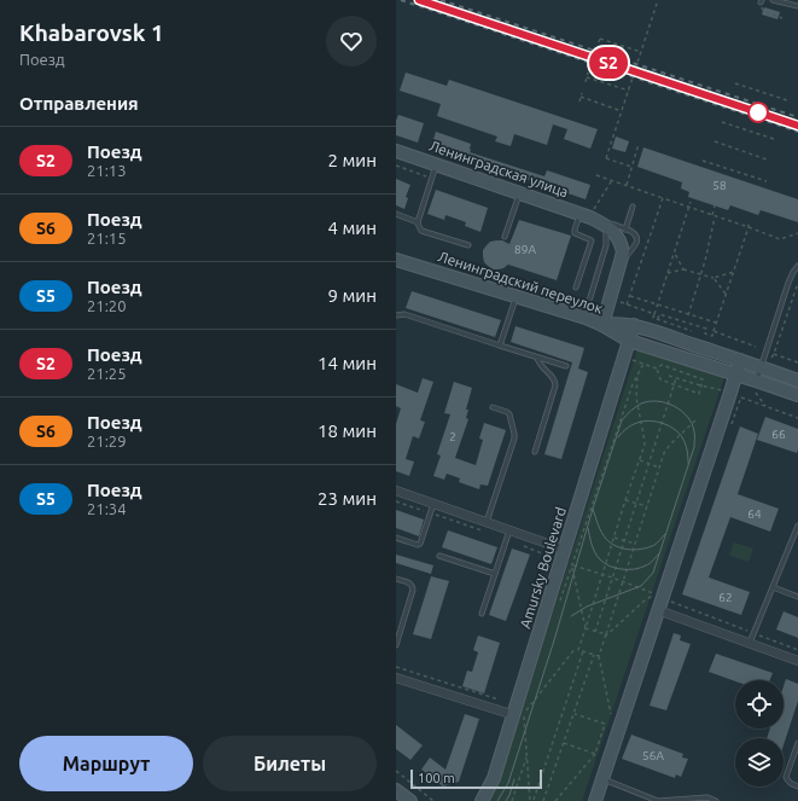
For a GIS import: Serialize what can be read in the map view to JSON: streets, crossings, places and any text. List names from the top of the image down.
{
  "streets": {
    "street": ["Ленинградская улица", "Ленинградский переулок", "Amursky Boulevard"]
  },
  "crossings": [
    ["Ленинградский переулок", "Amursky Boulevard"]
  ],
  "house_numbers": [
    "58",
    "89А",
    "66",
    "2",
    "64",
    "62",
    "56А"
  ],
  "scale_bar": "100 m",
  "page": {
    "heading": [
      ["Khabarovsk 1", "Поезд"],
      "Отправления"
    ],
    "on_map": "S2",
    "list": [
      {
        "mark": "S2",
        "name": "Поезд",
        "note": "21:13",
        "value": "2 мин"
      },
      {
        "mark": "S6",
        "name": "Поезд",
        "note": "21:15",
        "value": "4 мин"
      },
      {
        "mark": "S5",
        "name": "Поезд",
        "note": "21:20",
        "value": "9 мин"
      },
      {
        "mark": "S2",
        "name": "Поезд",
        "note": "21:25",
        "value": "14 мин"
      },
      {
        "mark": "S6",
        "name": "Поезд",
        "note": "21:29",
        "value": "18 мин"
      },
      {
        "mark": "S5",
        "name": "Поезд",
        "note": "21:34",
        "value": "23 мин"
      }
    ],
    "buttons": ["Маршрут", "Билеты"],
    "scale": "100 m"
  }
}
